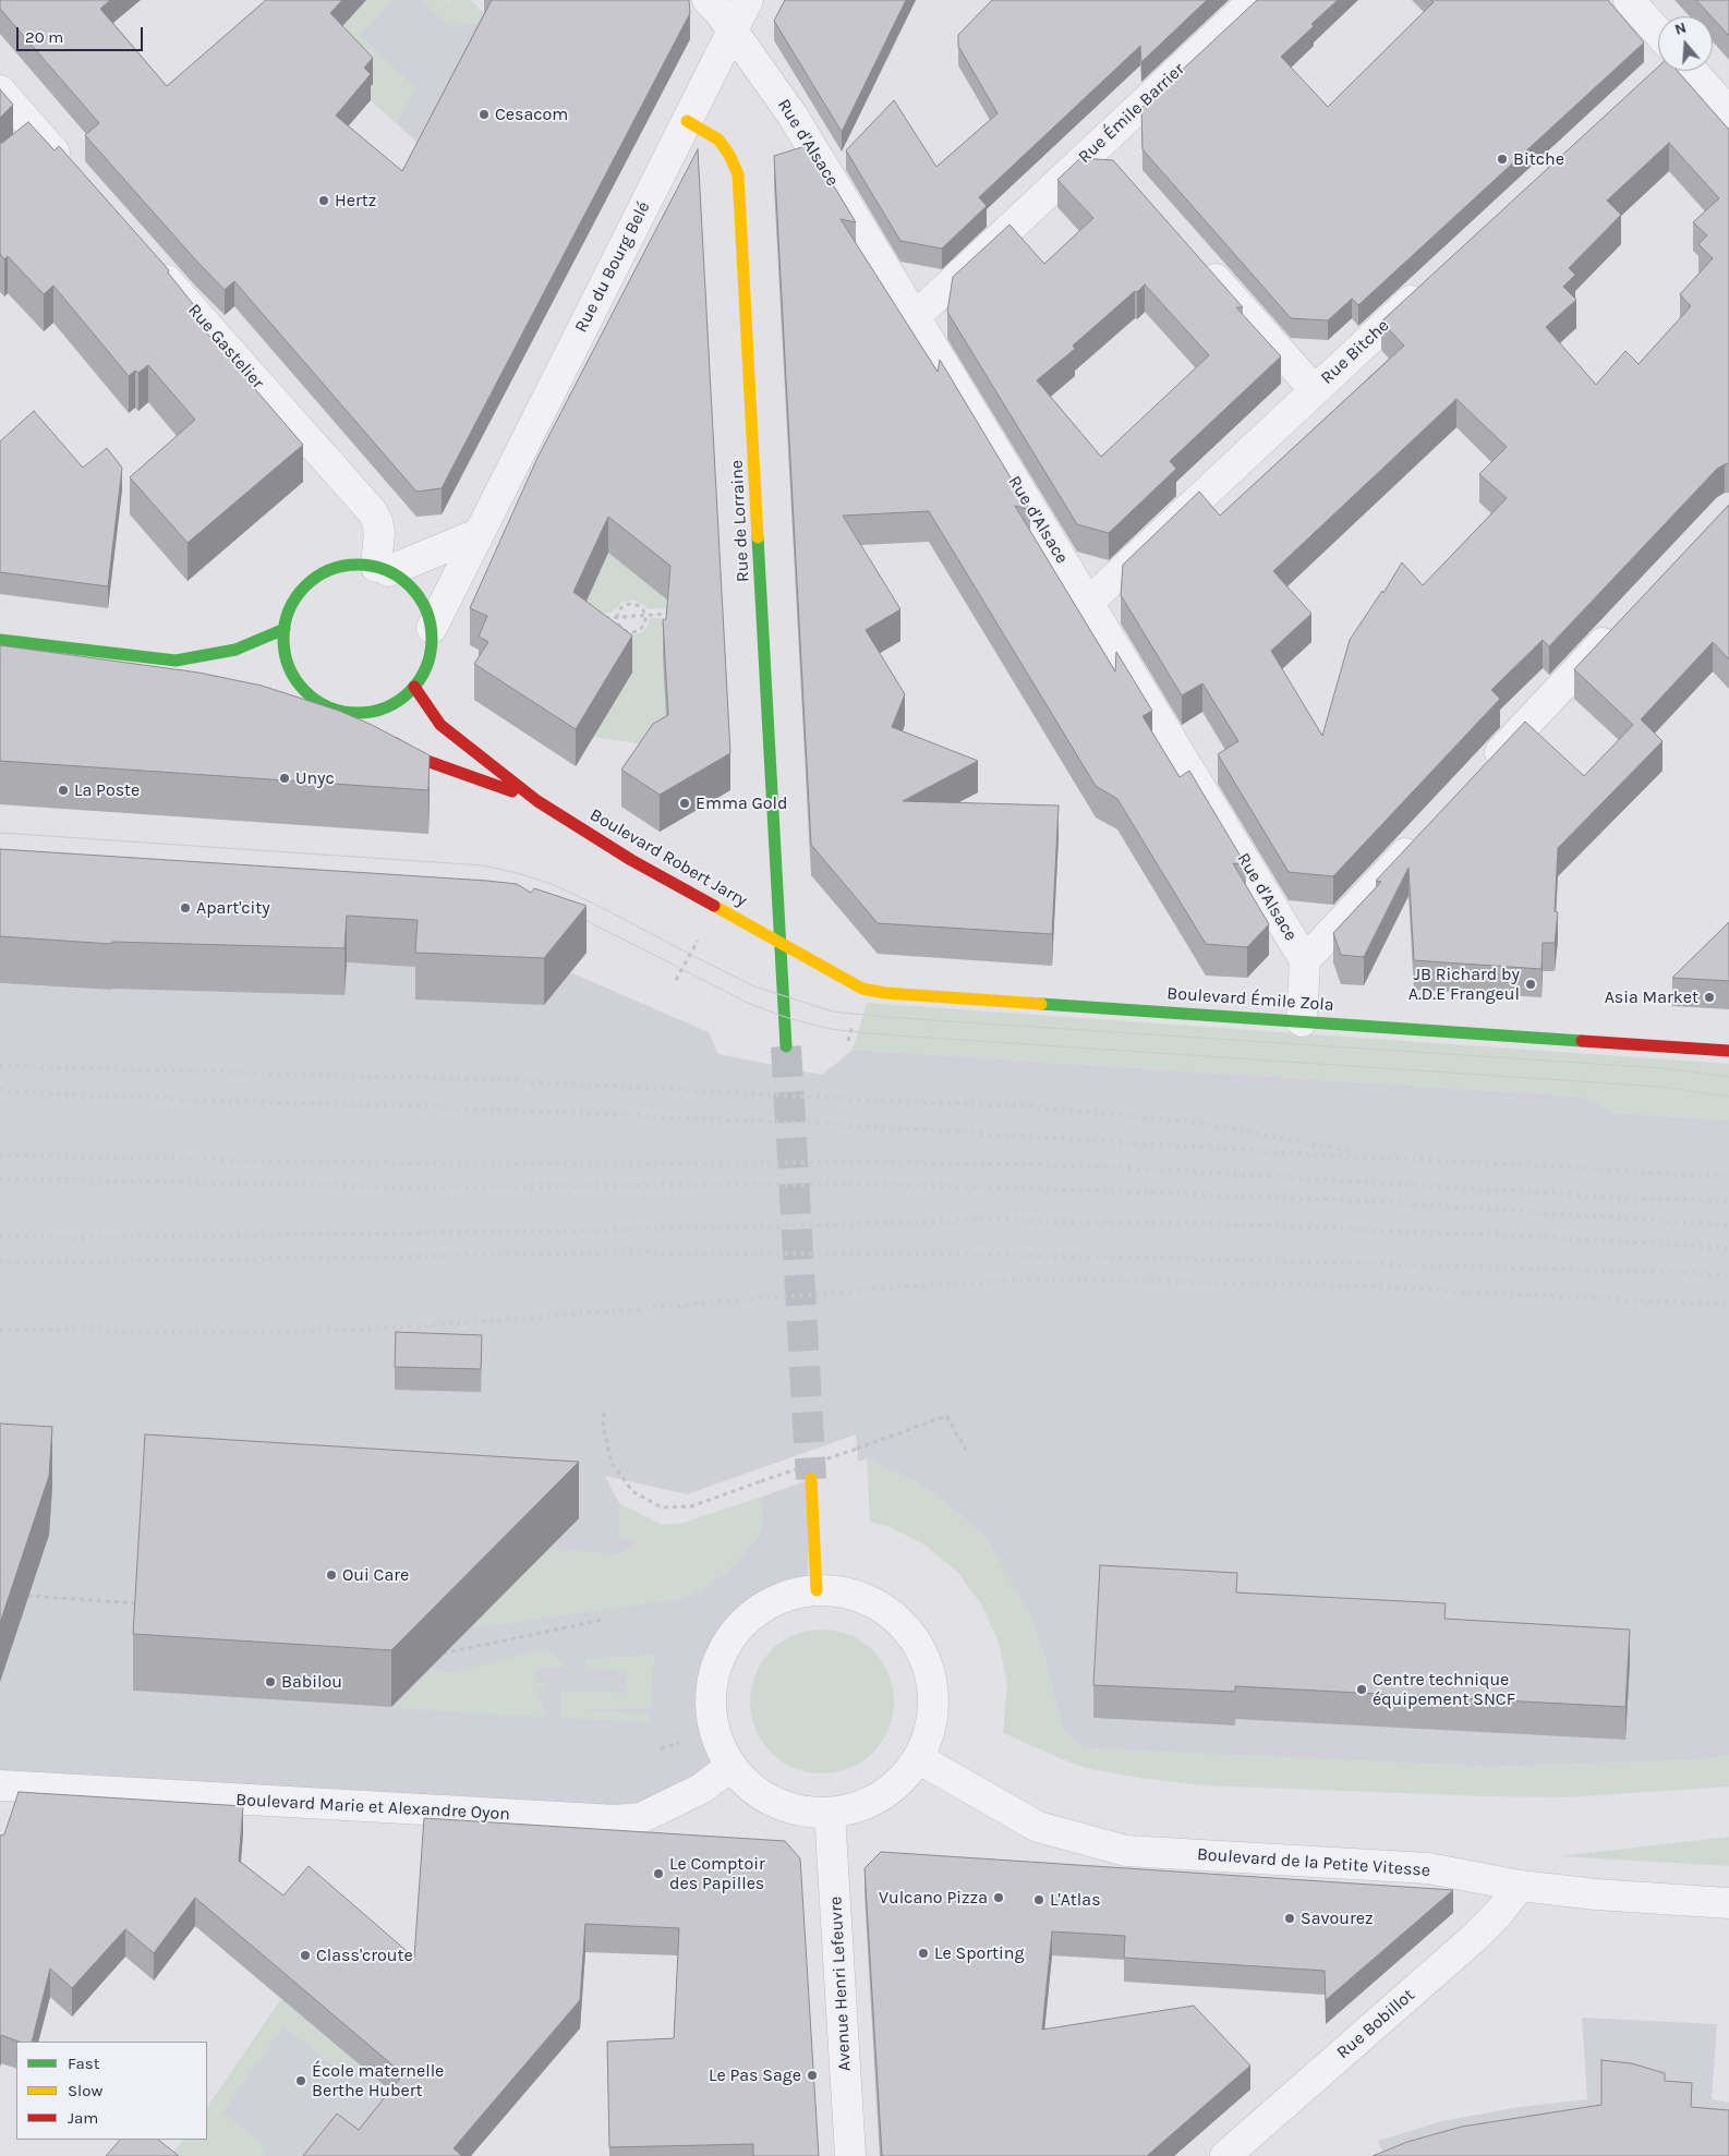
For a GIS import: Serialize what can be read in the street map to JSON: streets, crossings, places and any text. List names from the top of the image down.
{
  "streets": {
    "main road": ["Rue de Lorraine", "Boulevard Robert Jarry", "Boulevard Émile Zola"],
    "street": [
      "Rue Émile Barrier",
      "Rue d'Alsace",
      "Rue du Bourg Belé",
      "Rue Gastelier",
      "Rue Bitche",
      "Boulevard Marie et Alexandre Oyon",
      "Boulevard de la Petite Vitesse",
      "Avenue Henri Lefeuvre",
      "Rue Bobillot"
    ]
  },
  "crossings": [
    ["Rue Émile Barrier", "Rue d'Alsace"],
    ["Rue d'Alsace", "Rue du Bourg Belé"],
    ["Rue d'Alsace", "Rue Bitche"],
    ["Rue d'Alsace", "Boulevard Émile Zola"],
    ["Rue du Bourg Belé", "Rue Gastelier"],
    ["Rue du Bourg Belé", "Rue de Lorraine"],
    ["Rue du Bourg Belé", "Boulevard Robert Jarry"],
    ["Rue Gastelier", "Boulevard Robert Jarry"],
    ["Rue de Lorraine", "Boulevard Robert Jarry"],
    ["Rue de Lorraine", "Boulevard Émile Zola"],
    ["Boulevard Robert Jarry", "Boulevard Émile Zola"],
    ["Boulevard de la Petite Vitesse", "Rue Bobillot"]
  ],
  "places": [
    "Cesacom",
    "Bitche",
    "Hertz",
    "Unyc",
    "La Poste",
    "Emma Gold",
    "Apart'city",
    "JB Richard by A.D.E Frangeul",
    "Asia Market",
    "Oui Care",
    "Babilou",
    "Centre technique équipement SNCF",
    "Le Comptoir des Papilles",
    "Vulcano Pizza",
    "L'Atlas",
    "Savourez",
    "Le Sporting",
    "Class'croute",
    "Le Pas Sage",
    "École maternelle Berthe Hubert"
  ],
  "legend": ["Fast", "Slow", "Jam"],
  "scale_bar": "20 m",
  "north": "top"
}
